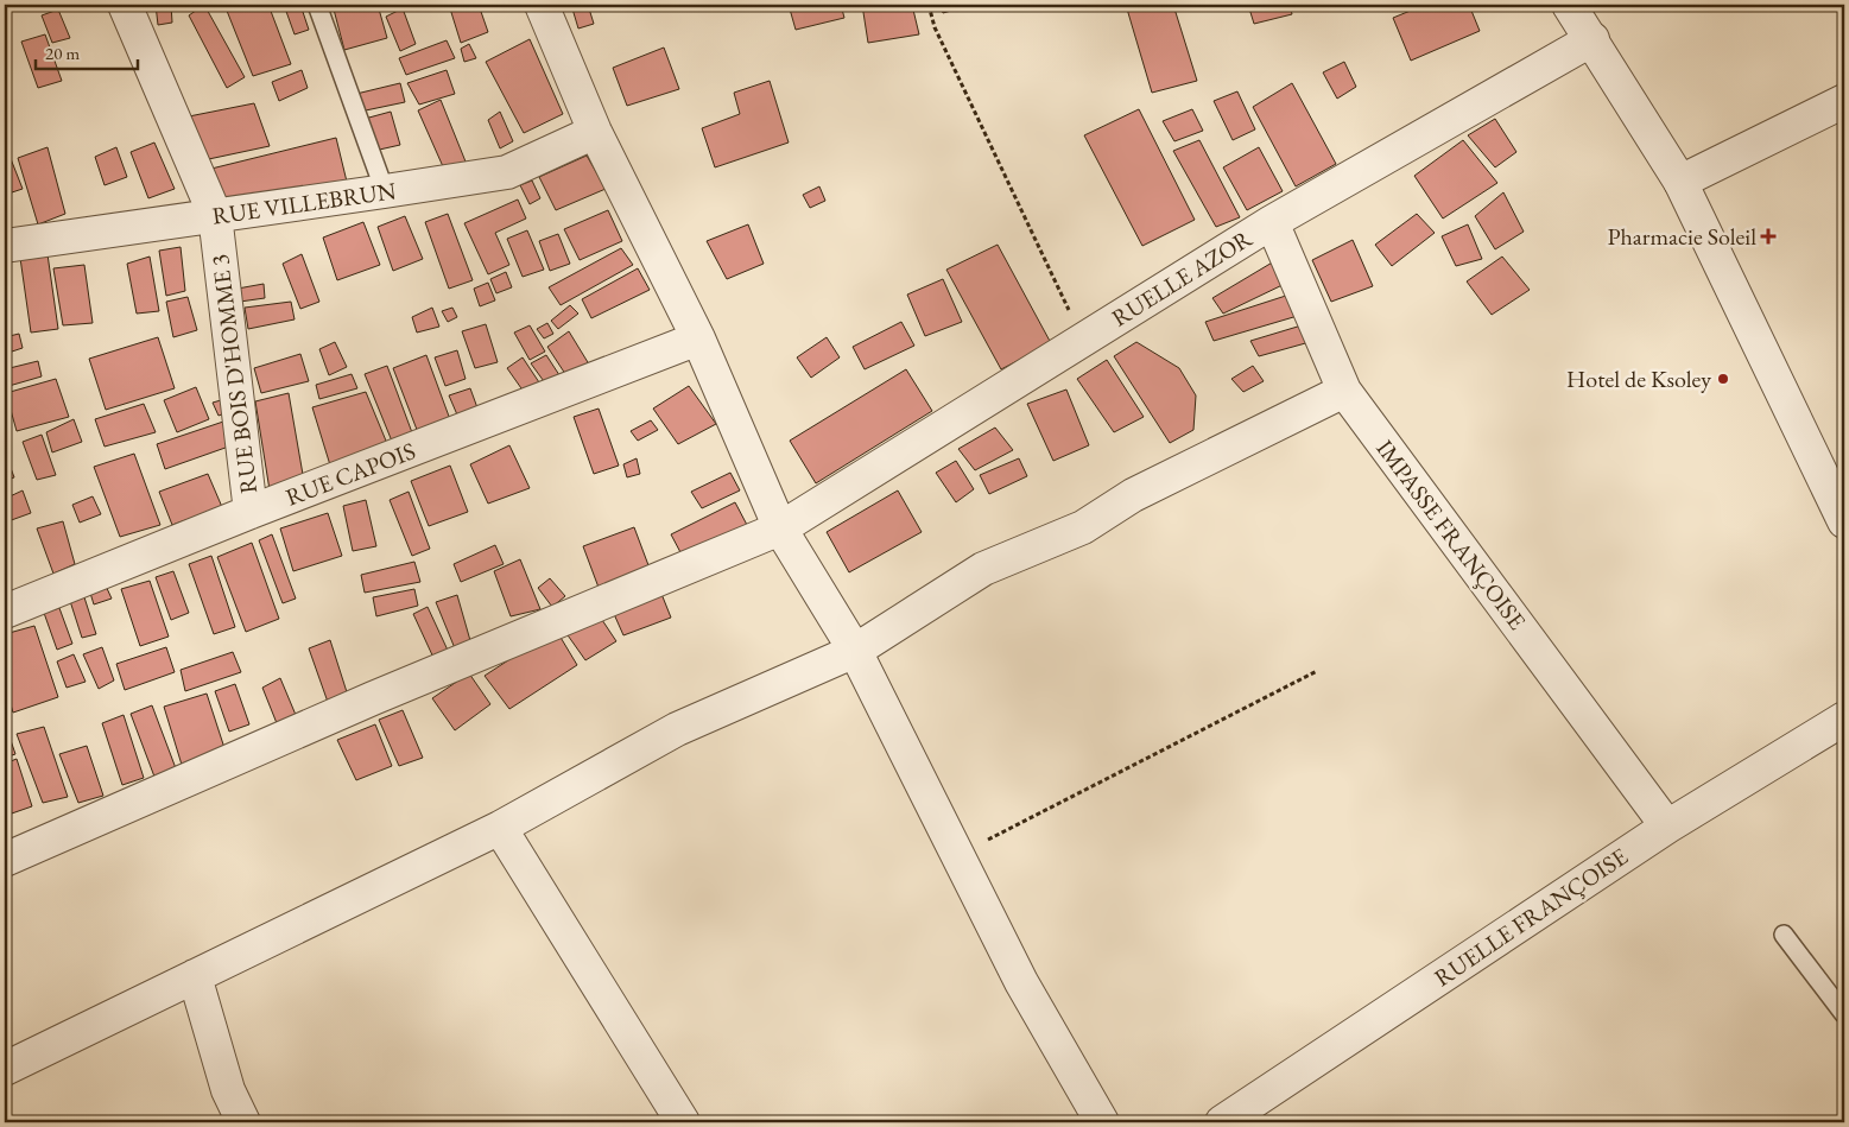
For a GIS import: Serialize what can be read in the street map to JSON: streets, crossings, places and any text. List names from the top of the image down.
{
  "streets": {
    "street": [
      "RUE VILLEBRUN",
      "RUELLE AZOR",
      "RUE BOIS D'HOMME 3",
      "RUE CAPOIS",
      "IMPASSE FRANÇOISE",
      "RUELLE FRANÇOISE"
    ]
  },
  "crossings": [
    ["RUE VILLEBRUN", "RUE BOIS D'HOMME 3"],
    ["RUELLE AZOR", "IMPASSE FRANÇOISE"],
    ["RUE BOIS D'HOMME 3", "RUE CAPOIS"],
    ["IMPASSE FRANÇOISE", "RUELLE FRANÇOISE"]
  ],
  "places": {
    "health": ["Pharmacie Soleil"],
    "other": ["Hotel de Ksoley"]
  },
  "scale_bar": "20 m"
}
